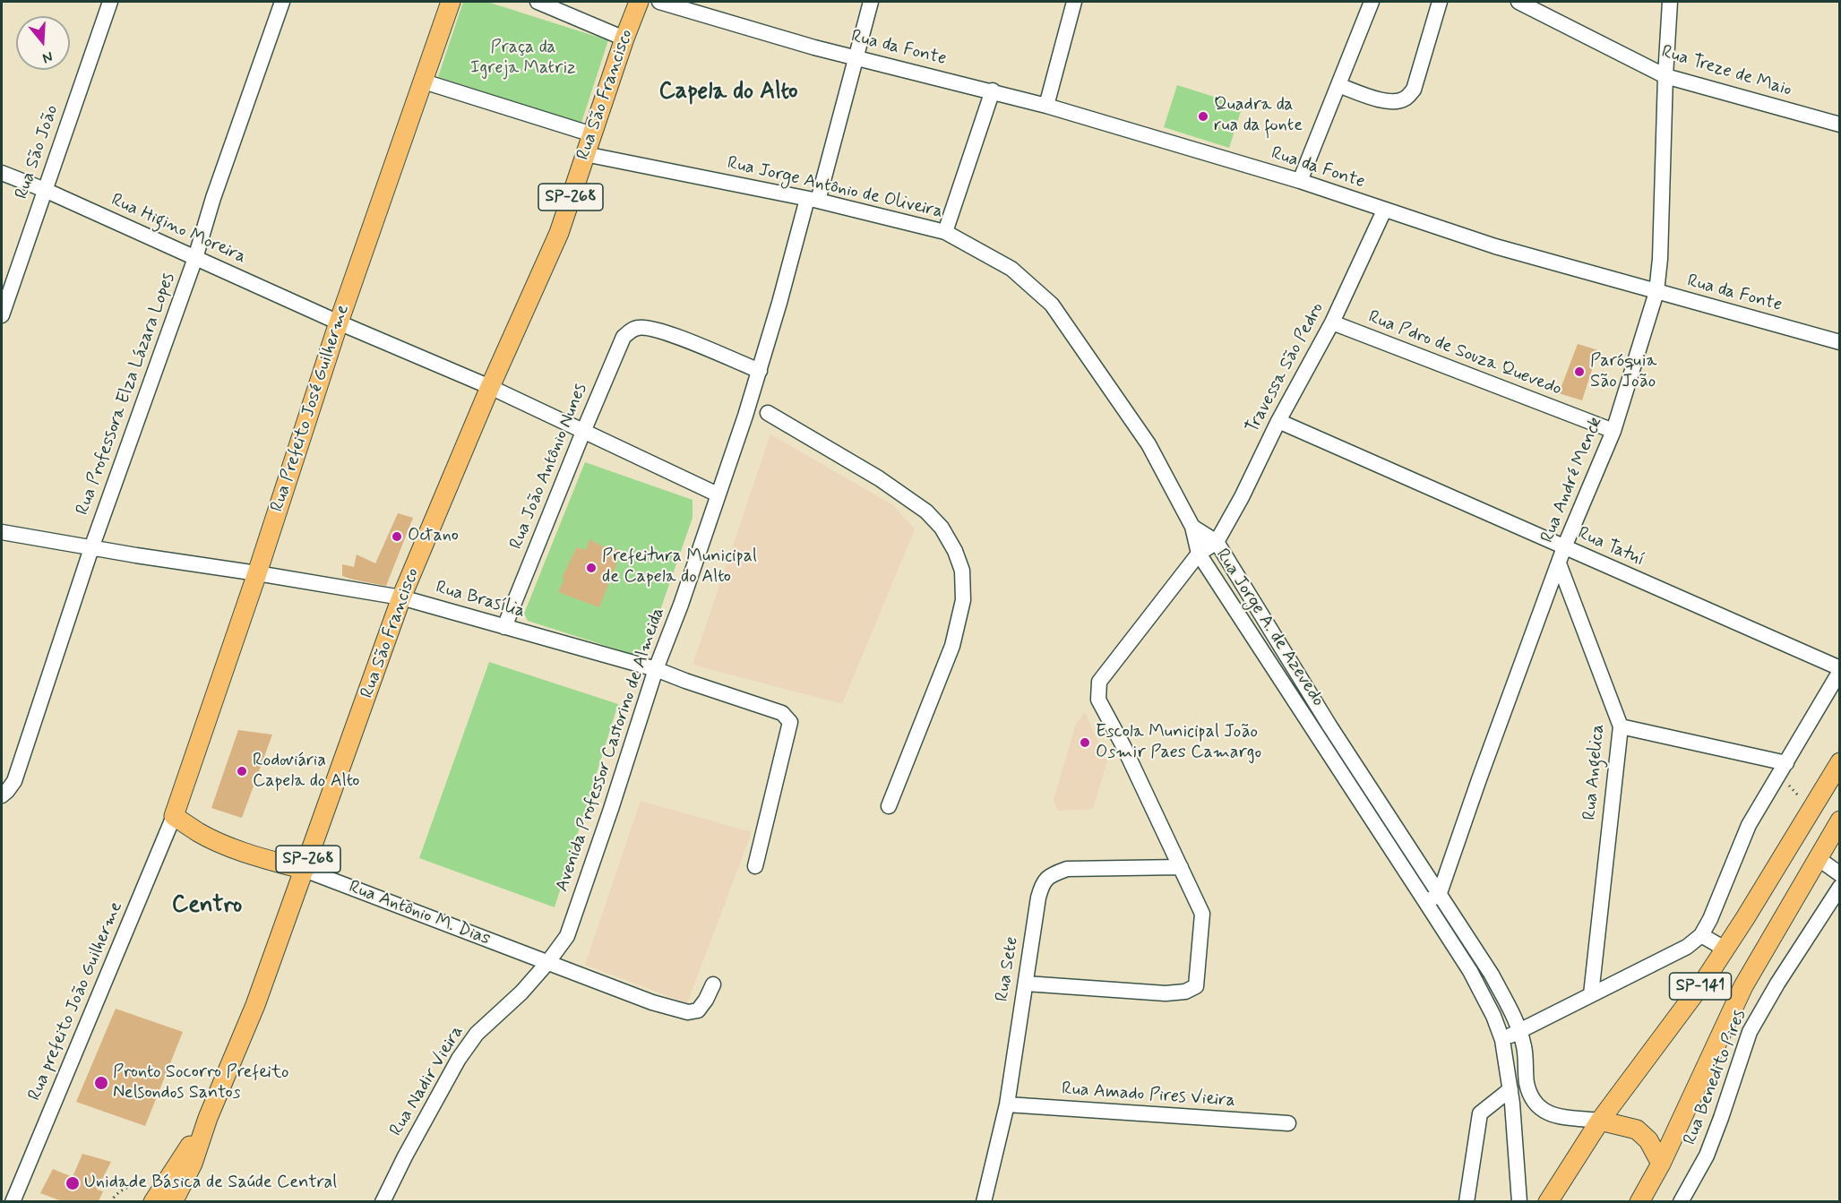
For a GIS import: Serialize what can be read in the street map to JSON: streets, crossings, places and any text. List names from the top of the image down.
{
  "streets": {
    "main road": [
      "Rua São Francisco",
      "SP-268",
      "Rua Prefeito José Guilherme",
      "Rua Antônio M. Dias",
      "SP-141"
    ],
    "street": [
      "Rua da Fonte",
      "Rua Treze de Maio",
      "Rua São João",
      "Rua Jorge Antônio de Oliveira",
      "Rua Higino Moreira",
      "Rua Pdro de Souza Quevedo",
      "Travessa São Pedro",
      "Rua Professora Elza Lázara Lopes",
      "Rua João Antônio Nunes",
      "Rua André Menck",
      "Rua Tatuí",
      "Rua Brasília",
      "Rua Jorge A. de Azevedo",
      "Avenida Professor Castorino de Almeida",
      "Rua Angelica",
      "Rua Sete",
      "Rua prefeito João Guilherme",
      "Rua Benedito Pires",
      "Rua Nadir Vieira",
      "Rua Amado Pires Vieira"
    ]
  },
  "crossings": [
    ["Rua da Fonte", "Travessa São Pedro"],
    ["Rua da Fonte", "Rua André Menck"],
    ["Rua da Fonte", "Avenida Professor Castorino de Almeida"],
    ["Rua Treze de Maio", "Rua André Menck"],
    ["Rua São Francisco", "Rua Jorge Antônio de Oliveira"],
    ["Rua São Francisco", "Rua Higino Moreira"],
    ["Rua São Francisco", "Rua Brasília"],
    ["Rua São Francisco", "Rua Antônio M. Dias"],
    ["Rua São João", "Rua Higino Moreira"],
    ["Rua Jorge Antônio de Oliveira", "Rua Jorge A. de Azevedo"],
    ["Rua Jorge Antônio de Oliveira", "Avenida Professor Castorino de Almeida"],
    ["Rua Higino Moreira", "Rua Professora Elza Lázara Lopes"],
    ["Rua Higino Moreira", "Rua Prefeito José Guilherme"],
    ["Rua Higino Moreira", "Rua João Antônio Nunes"],
    ["Rua Pdro de Souza Quevedo", "Travessa São Pedro"],
    ["Rua Pdro de Souza Quevedo", "Rua André Menck"],
    ["Travessa São Pedro", "Rua Tatuí"],
    ["Travessa São Pedro", "Rua Jorge A. de Azevedo"],
    ["Rua Professora Elza Lázara Lopes", "Rua Brasília"],
    ["Rua Prefeito José Guilherme", "Rua Brasília"],
    ["Rua Prefeito José Guilherme", "Rua Antônio M. Dias"],
    ["Rua Prefeito José Guilherme", "Rua prefeito João Guilherme"],
    ["Rua João Antônio Nunes", "Rua Brasília"],
    ["Rua João Antônio Nunes", "Avenida Professor Castorino de Almeida"],
    ["Rua André Menck", "Rua Tatuí"],
    ["Rua André Menck", "Rua Jorge A. de Azevedo"],
    ["Rua André Menck", "Rua Angelica"],
    ["Rua Brasília", "Avenida Professor Castorino de Almeida"],
    ["Rua Jorge A. de Azevedo", "SP-141"],
    ["Avenida Professor Castorino de Almeida", "Rua Antônio M. Dias"],
    ["Avenida Professor Castorino de Almeida", "Rua Nadir Vieira"],
    ["Rua Antônio M. Dias", "Rua prefeito João Guilherme"],
    ["Rua Sete", "Rua Amado Pires Vieira"]
  ],
  "districts": ["Capela do Alto", "Centro"],
  "parks": ["Praça da Igreja Matriz"],
  "places": [
    "Quadra da rua da fonte",
    "Paróquia São João",
    "Octano",
    "Prefeitura Municipal de Capela do Alto",
    "Escola Municipal João Osmir Paes Camargo",
    "Rodoviária Capela do Alto",
    "Pronto Socorro Prefeito Nelsondos Santos",
    "Unidade Básica de Saúde Central"
  ],
  "north": "bottom"
}
